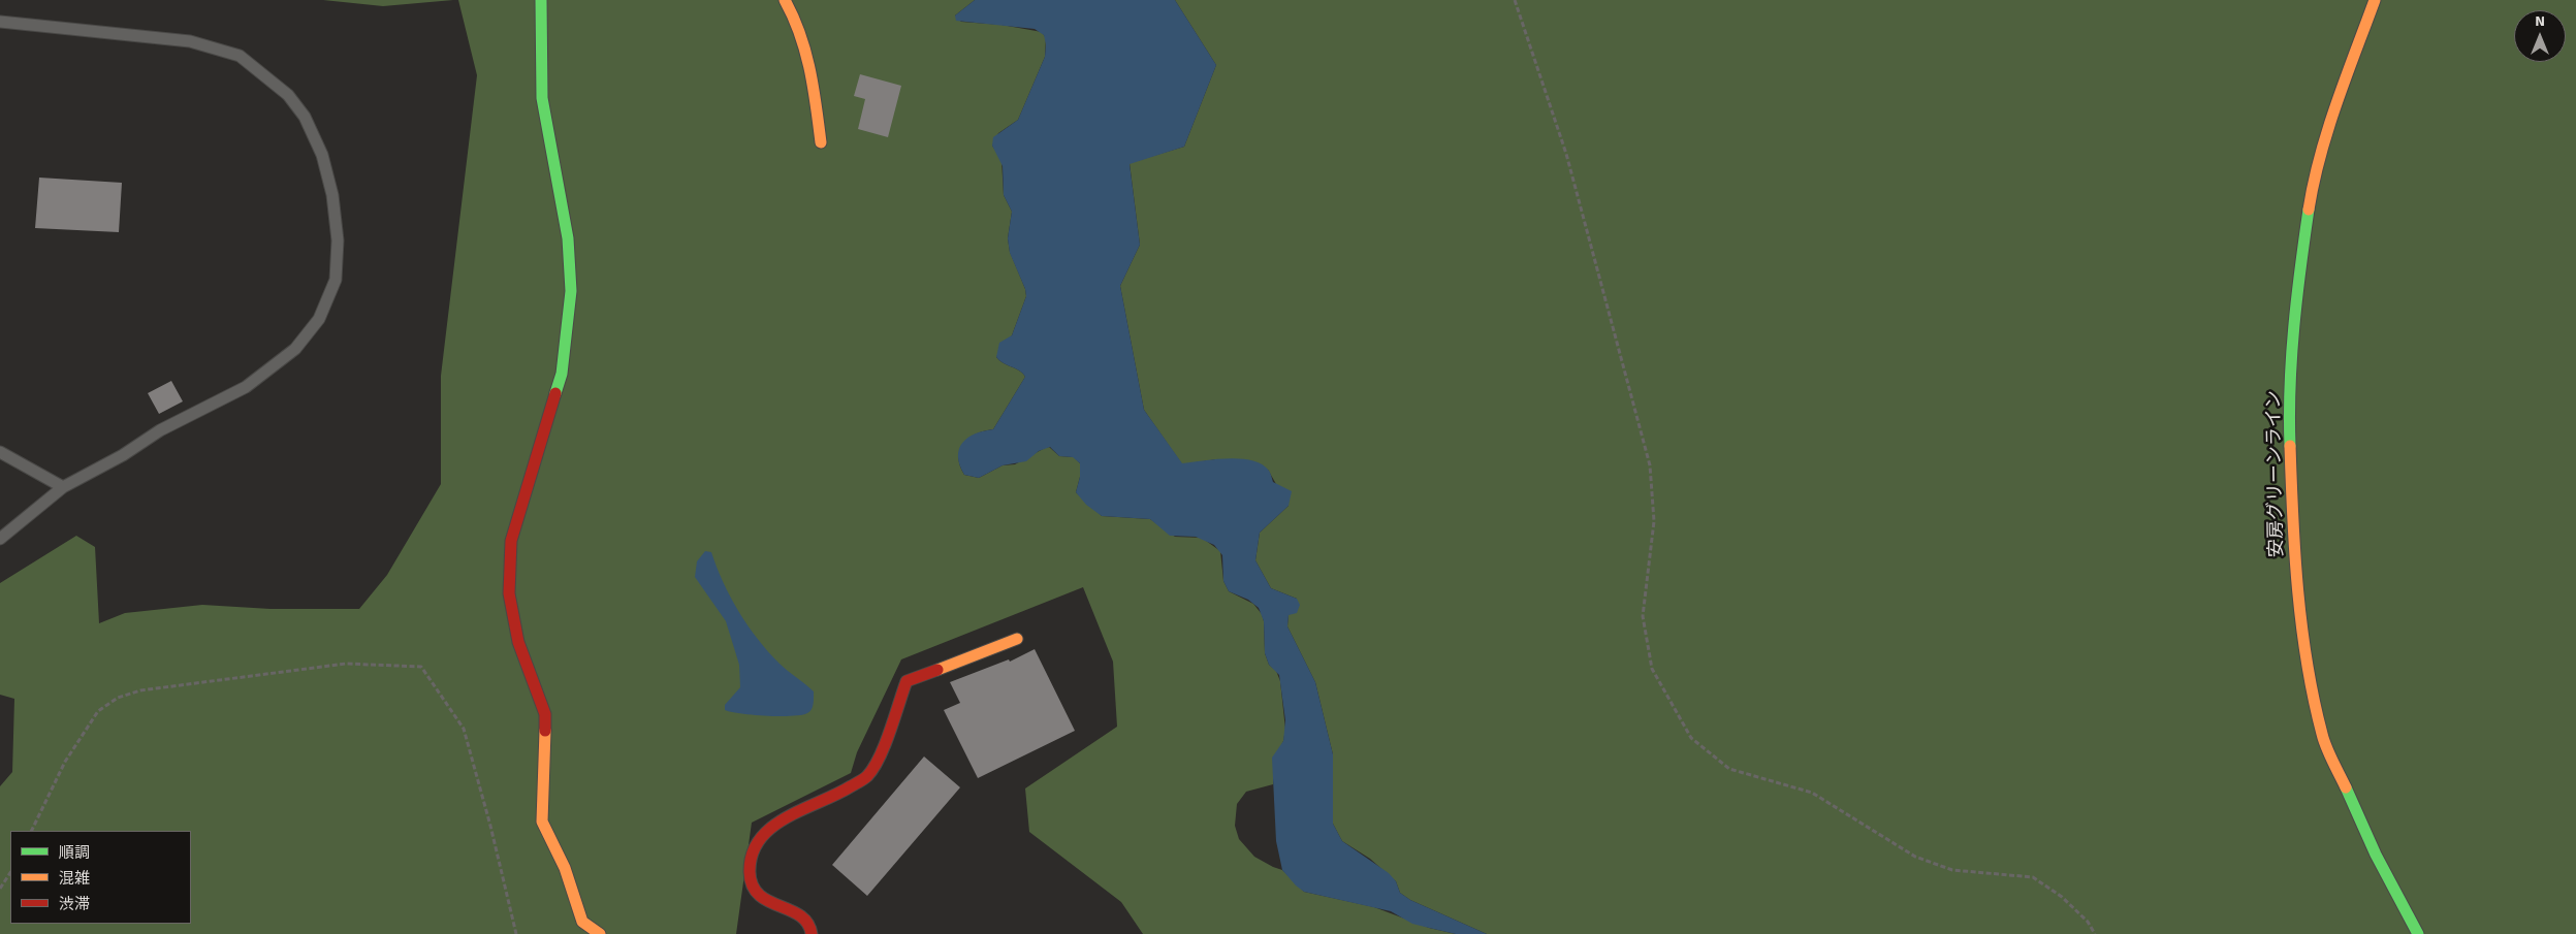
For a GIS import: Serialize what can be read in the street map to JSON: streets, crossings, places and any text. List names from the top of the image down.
{
  "streets": {
    "street": ["安房グリーンライン"]
  },
  "legend": ["順調", "混雑", "渋滞"],
  "north": "top"
}
